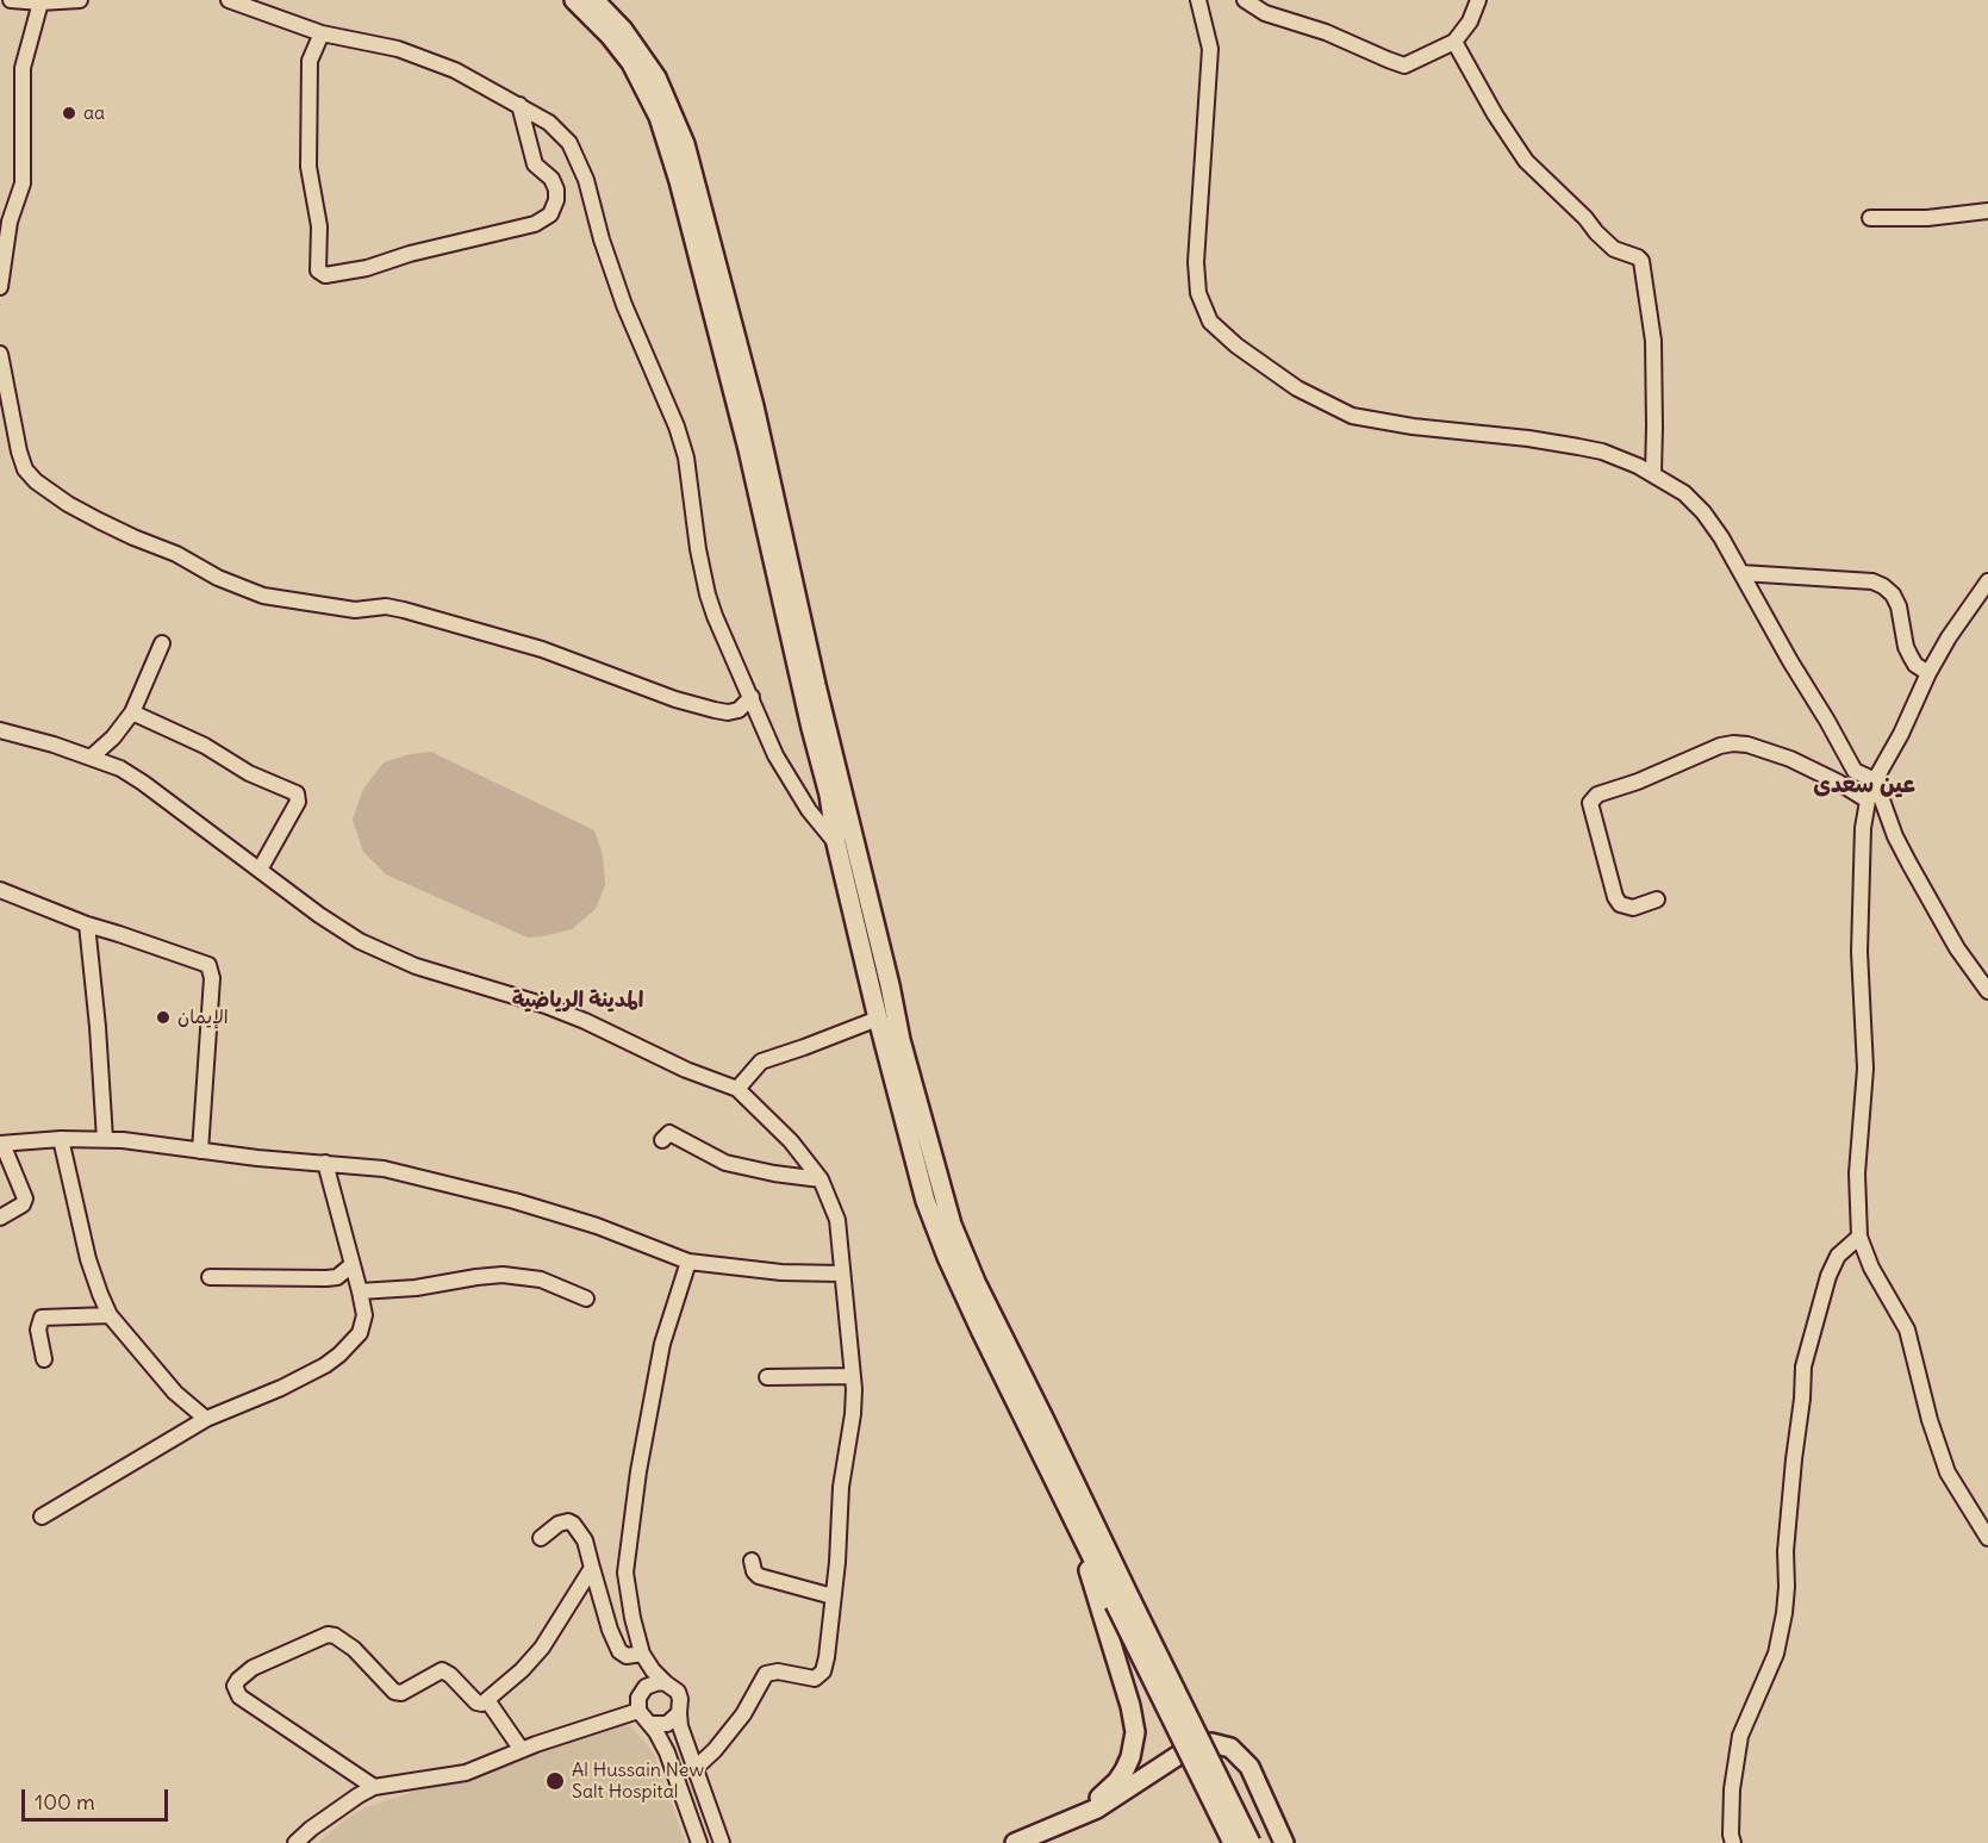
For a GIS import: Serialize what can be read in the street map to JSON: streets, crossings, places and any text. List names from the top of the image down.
{
  "districts": ["عين سعدى", "المدينة الرياضية"],
  "places": ["aa", "الإيمان", "Al Hussain New Salt Hospital"],
  "scale_bar": "100 m"
}
